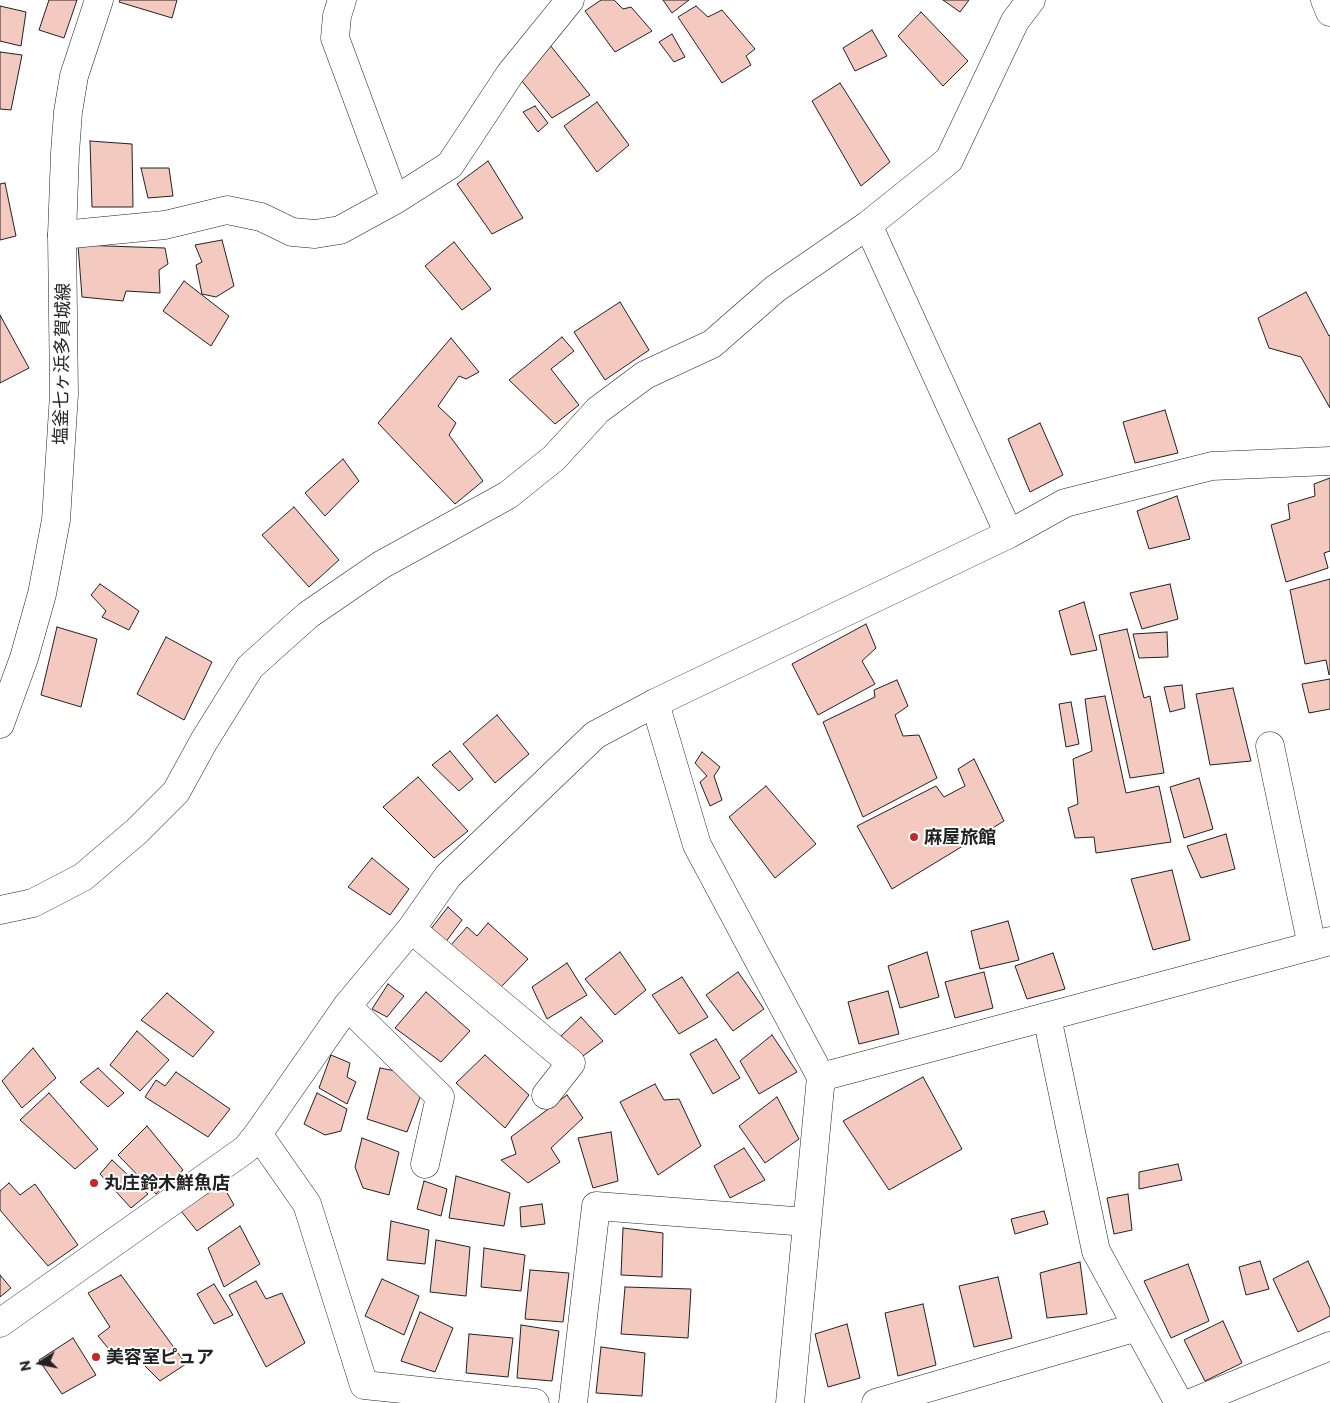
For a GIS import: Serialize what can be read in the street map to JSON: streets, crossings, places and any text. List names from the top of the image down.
{
  "streets": {
    "street": ["塩釜七ヶ浜多賀城線"]
  },
  "places": ["麻屋旅館", "丸庄鈴木鮮魚店", "美容室ピュア"],
  "north": "left"
}
